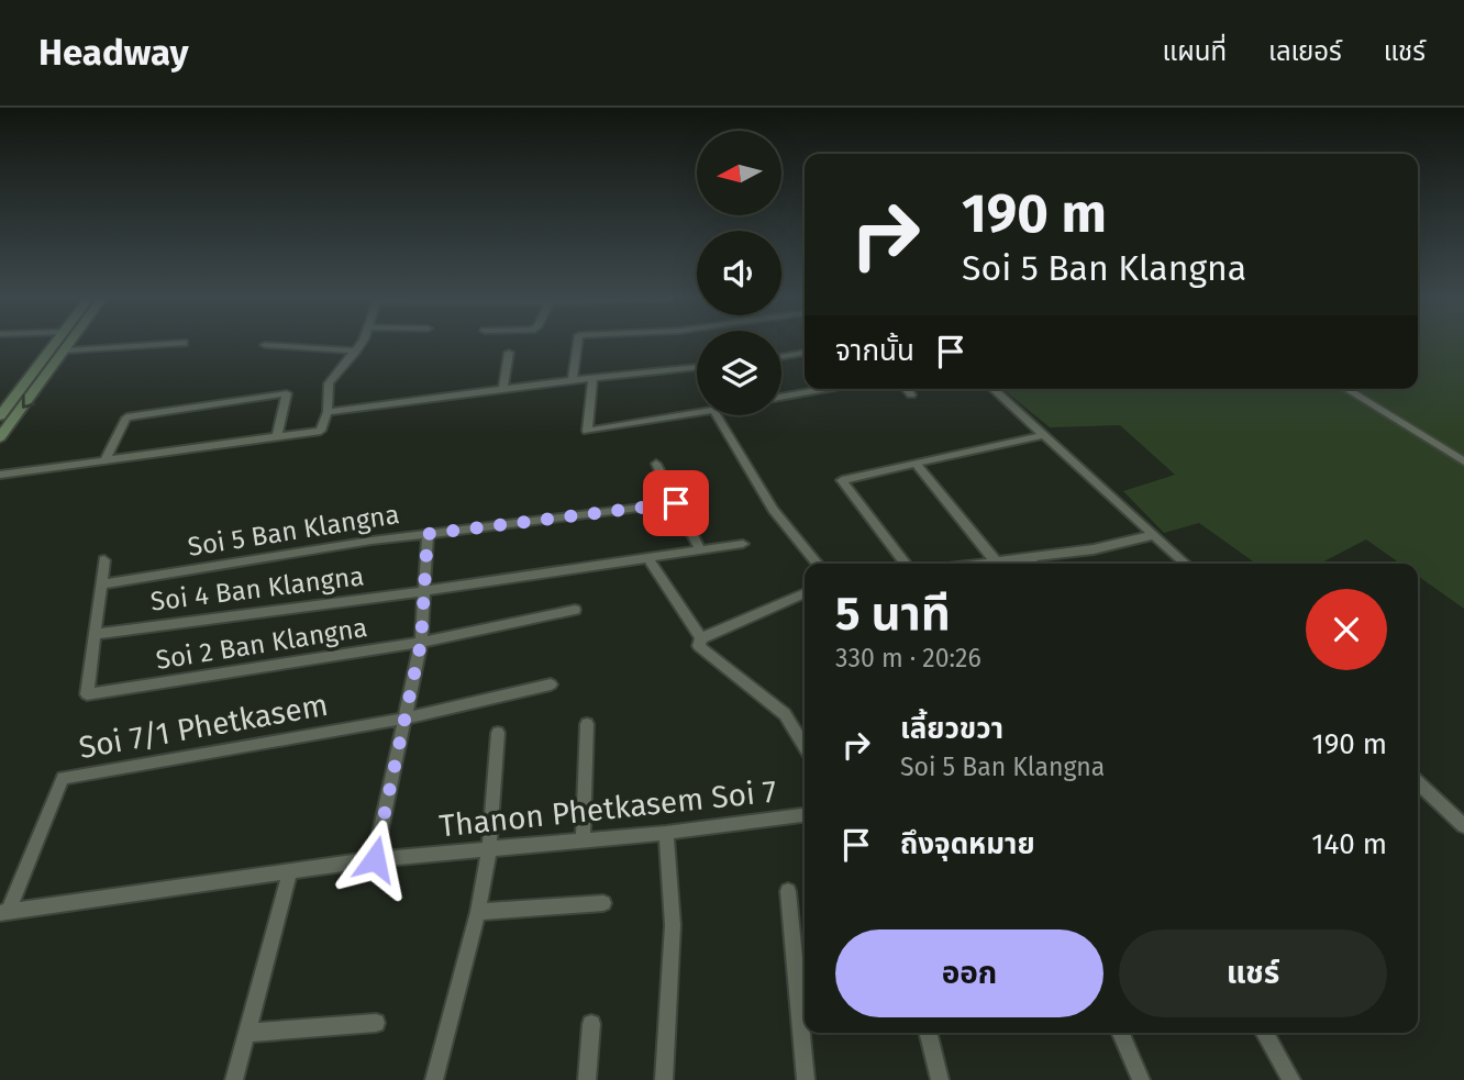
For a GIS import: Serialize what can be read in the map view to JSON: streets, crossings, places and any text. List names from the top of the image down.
{
  "streets": {
    "street": [
      "Soi 5 Ban Klangna",
      "Soi 4 Ban Klangna",
      "Soi 2 Ban Klangna",
      "Soi 7/1 Phetkasem",
      "Thanon Phetkasem Soi 7"
    ]
  },
  "crossings": [
    ["Soi 5 Ban Klangna", "Soi 2 Ban Klangna"],
    ["Soi 4 Ban Klangna", "Soi 2 Ban Klangna"],
    ["Soi 7/1 Phetkasem", "Thanon Phetkasem Soi 7"]
  ],
  "north": "left",
  "page": {
    "header": "Headway",
    "nav": ["แผนที่", "เลเยอร์", "แชร์"],
    "turn": ["190 m", "Soi 5 Ban Klangna"],
    "then": "จากนั้น",
    "heading": ["5 นาที", "330 m · 20:26"],
    "list": [
      {
        "name": "เลี้ยวขวา",
        "note": "Soi 5 Ban Klangna",
        "value": "190 m"
      },
      {
        "name": "ถึงจุดหมาย",
        "value": "140 m"
      }
    ],
    "buttons": ["ออก", "แชร์"]
  }
}
